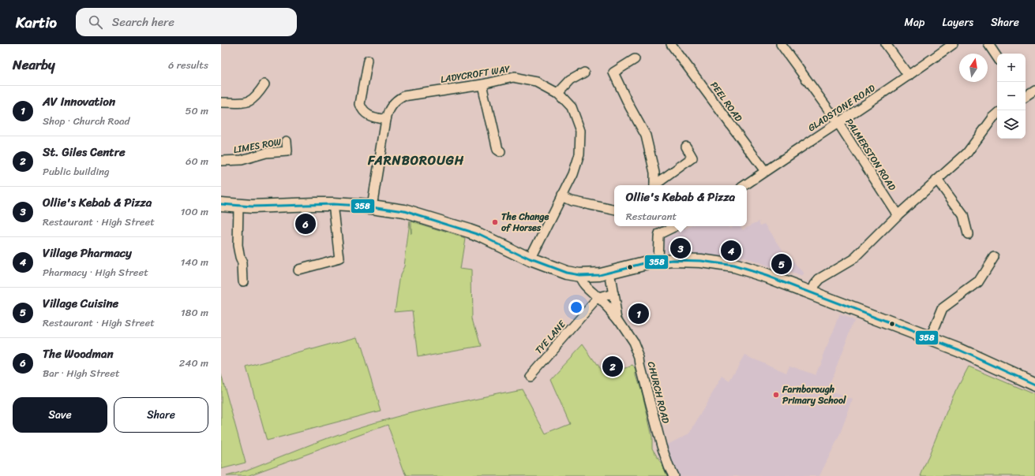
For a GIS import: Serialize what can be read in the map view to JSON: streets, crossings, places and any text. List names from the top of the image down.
{
  "streets": {
    "street": [
      "LADYCROFT WAY",
      "PEEL ROAD",
      "GLADSTONE ROAD",
      "LIMES ROW",
      "PALMERSTON ROAD",
      "TYE LANE",
      "CHURCH ROAD"
    ]
  },
  "crossings": [
    ["PEEL ROAD", "GLADSTONE ROAD"],
    ["GLADSTONE ROAD", "PALMERSTON ROAD"],
    ["TYE LANE", "CHURCH ROAD"]
  ],
  "districts": ["FARNBOROUGH"],
  "places": ["The Change of Horses", "Farnborough Primary School"],
  "lines": ["transit line 358"],
  "north": "top",
  "page": {
    "header": "Kartio",
    "search": "Search here",
    "nav": ["Map", "Layers", "Share"],
    "heading": ["Nearby", "6 results"],
    "map_buttons": ["+", "−"],
    "list": [
      {
        "mark": "1",
        "name": "AV Innovation",
        "note": "Shop · Church Road",
        "value": "50 m"
      },
      {
        "mark": "2",
        "name": "St. Giles Centre",
        "note": "Public building",
        "value": "60 m"
      },
      {
        "mark": "3",
        "name": "Ollie's Kebab & Pizza",
        "note": "Restaurant · High Street",
        "value": "100 m"
      },
      {
        "mark": "4",
        "name": "Village Pharmacy",
        "note": "Pharmacy · High Street",
        "value": "140 m"
      },
      {
        "mark": "5",
        "name": "Village Cuisine",
        "note": "Restaurant · High Street",
        "value": "180 m"
      },
      {
        "mark": "6",
        "name": "The Woodman",
        "note": "Bar · High Street",
        "value": "240 m"
      }
    ],
    "popup": ["Ollie's Kebab & Pizza", "Restaurant"],
    "pins": [
      "6",
      "3",
      "4",
      "5",
      "1",
      "2"
    ],
    "buttons": ["Save", "Share"]
  }
}
